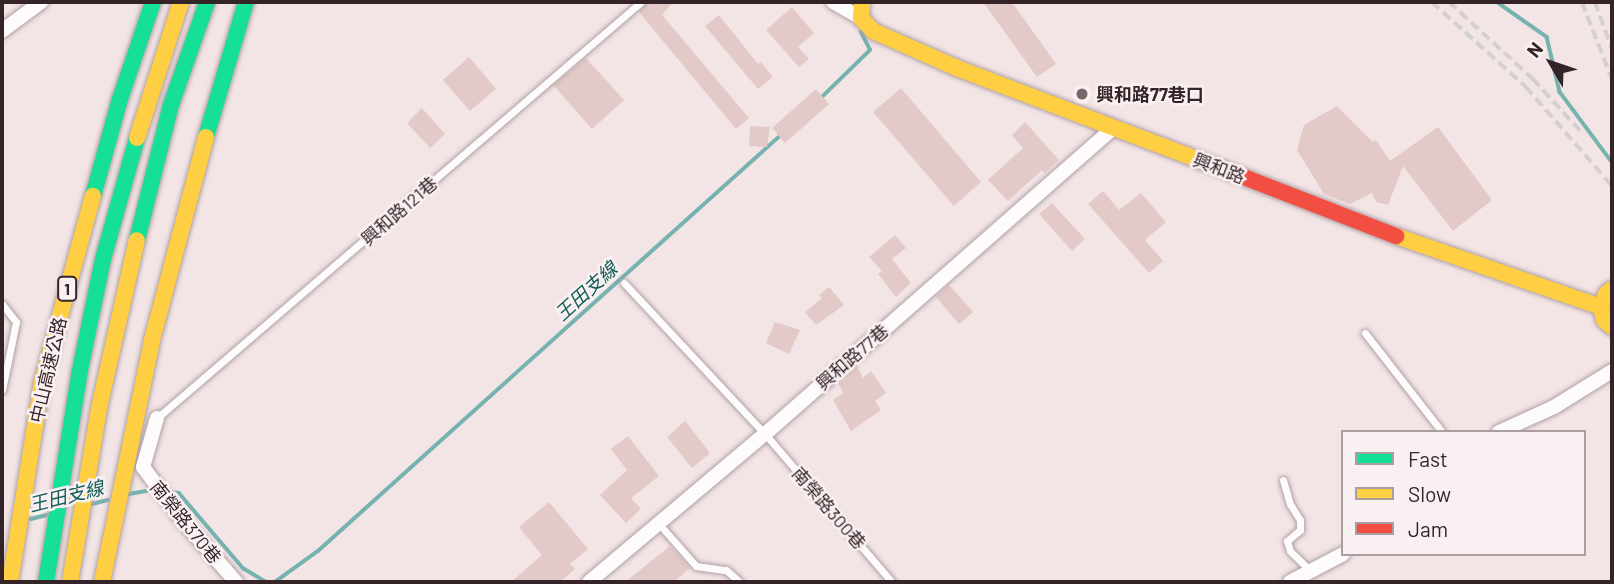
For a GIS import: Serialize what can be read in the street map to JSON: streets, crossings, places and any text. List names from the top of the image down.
{
  "streets": {
    "main road": ["興和路", "1", "中山高速公路"],
    "street": ["興和路77巷", "南榮路370巷"],
    "lane": ["興和路121巷", "南榮路300巷"]
  },
  "crossings": [
    ["興和路", "興和路77巷"],
    ["興和路121巷", "南榮路370巷"],
    ["興和路77巷", "南榮路300巷"]
  ],
  "water": ["王田支線"],
  "places": ["興和路77巷口"],
  "legend": ["Fast", "Slow", "Jam"],
  "north": "top left"
}
